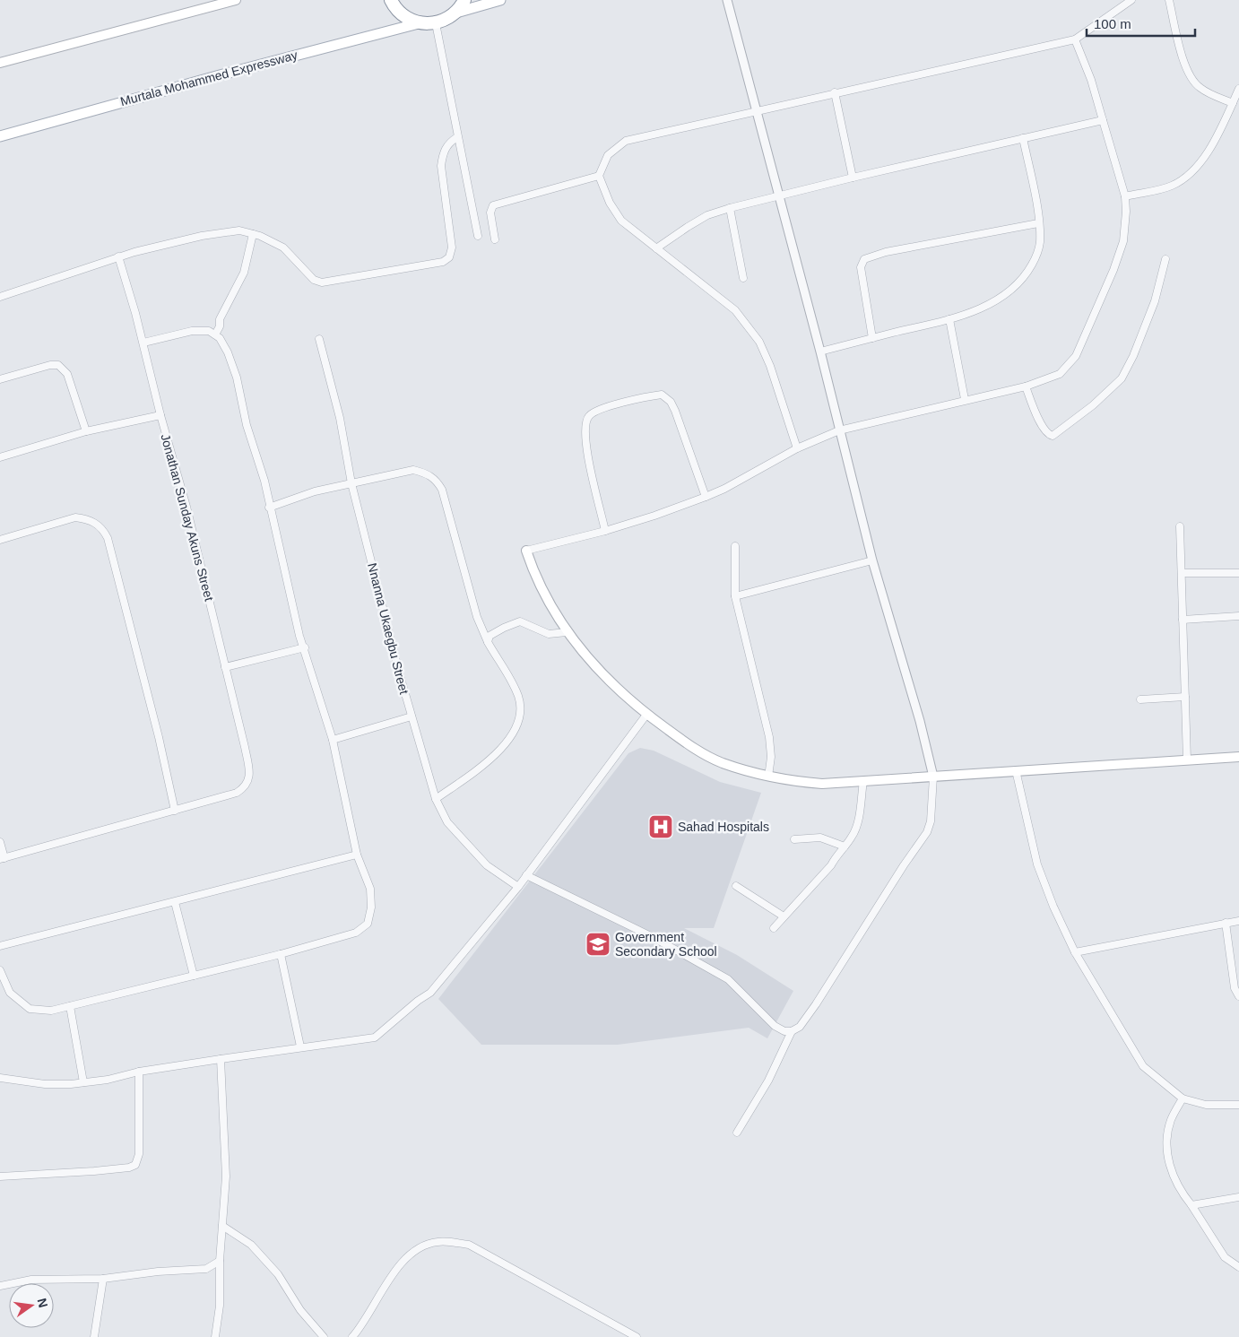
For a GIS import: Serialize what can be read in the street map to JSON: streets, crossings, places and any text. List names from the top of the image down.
{
  "streets": {
    "main road": ["Murtala Mohammed Expressway"],
    "street": ["Jonathan Sunday Akuns Street", "Nnanna Ukaegbu Street"]
  },
  "places": {
    "hospital": ["Sahad Hospitals"],
    "school or university": ["Government Secondary School"]
  },
  "scale_bar": "100 m",
  "north": "right"
}
